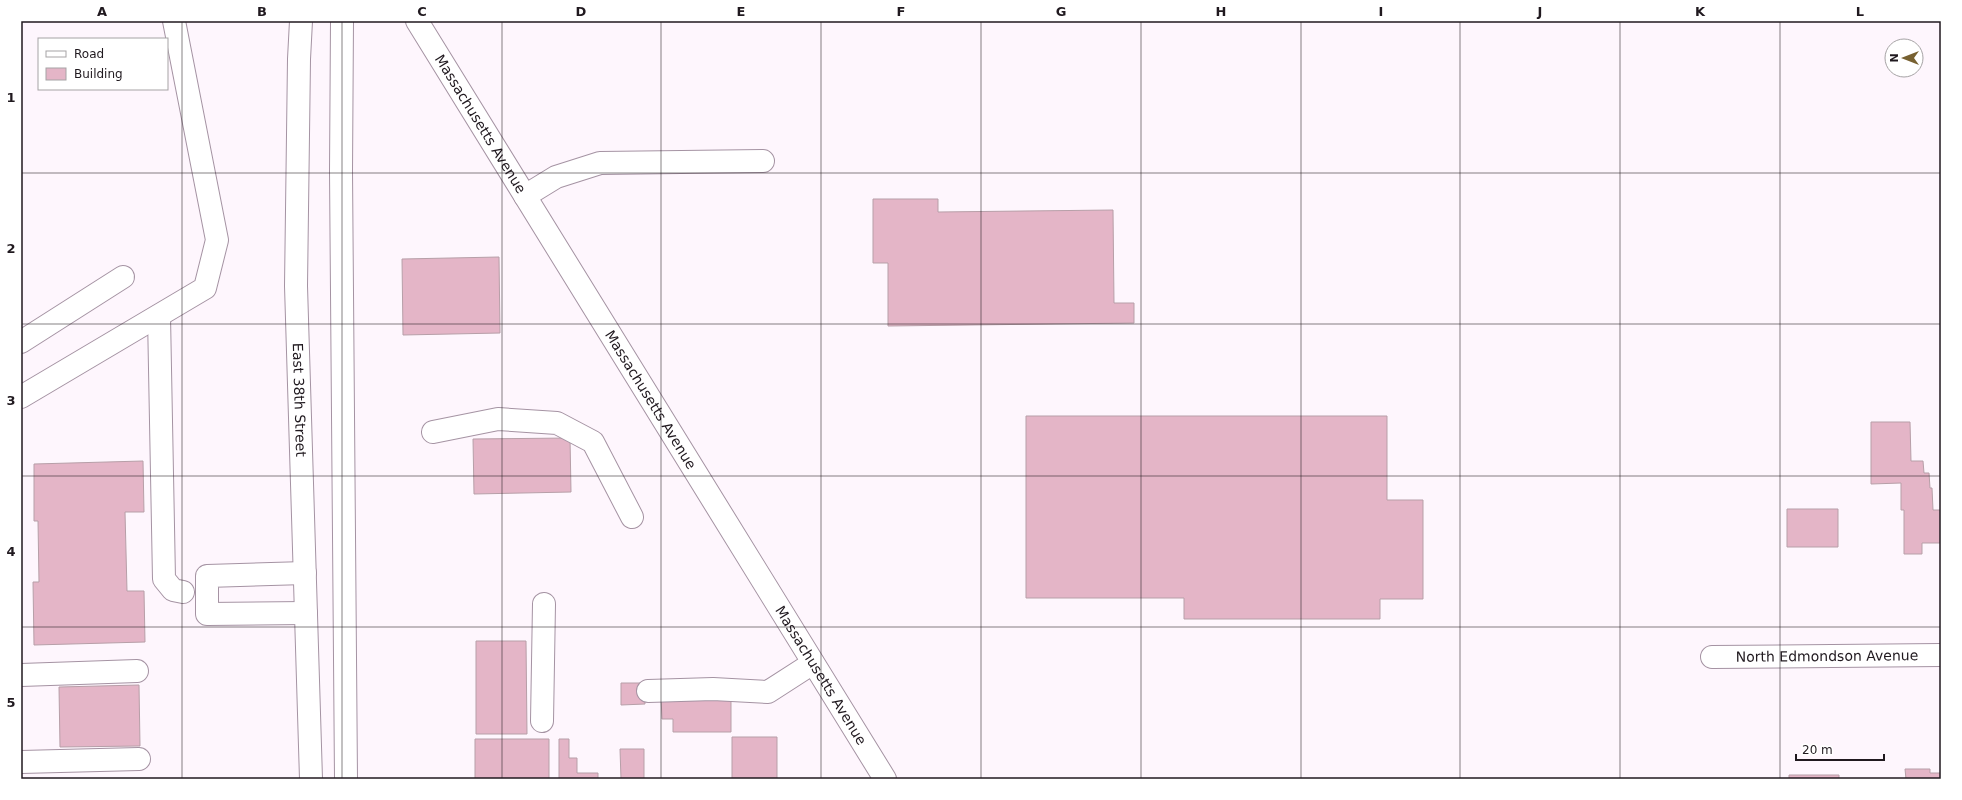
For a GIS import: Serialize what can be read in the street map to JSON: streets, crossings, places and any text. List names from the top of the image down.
{
  "streets": {
    "main road": ["Massachusetts Avenue", "East 38th Street", "North Edmondson Avenue"]
  },
  "legend": ["Road", "Building"],
  "scale_bar": "20 m",
  "north": "left",
  "grid": {
    "columns": [
      "A",
      "B",
      "C",
      "D",
      "E",
      "F",
      "G",
      "H",
      "I",
      "J",
      "K",
      "L"
    ],
    "rows": [
      "1",
      "2",
      "3",
      "4",
      "5"
    ]
  }
}
